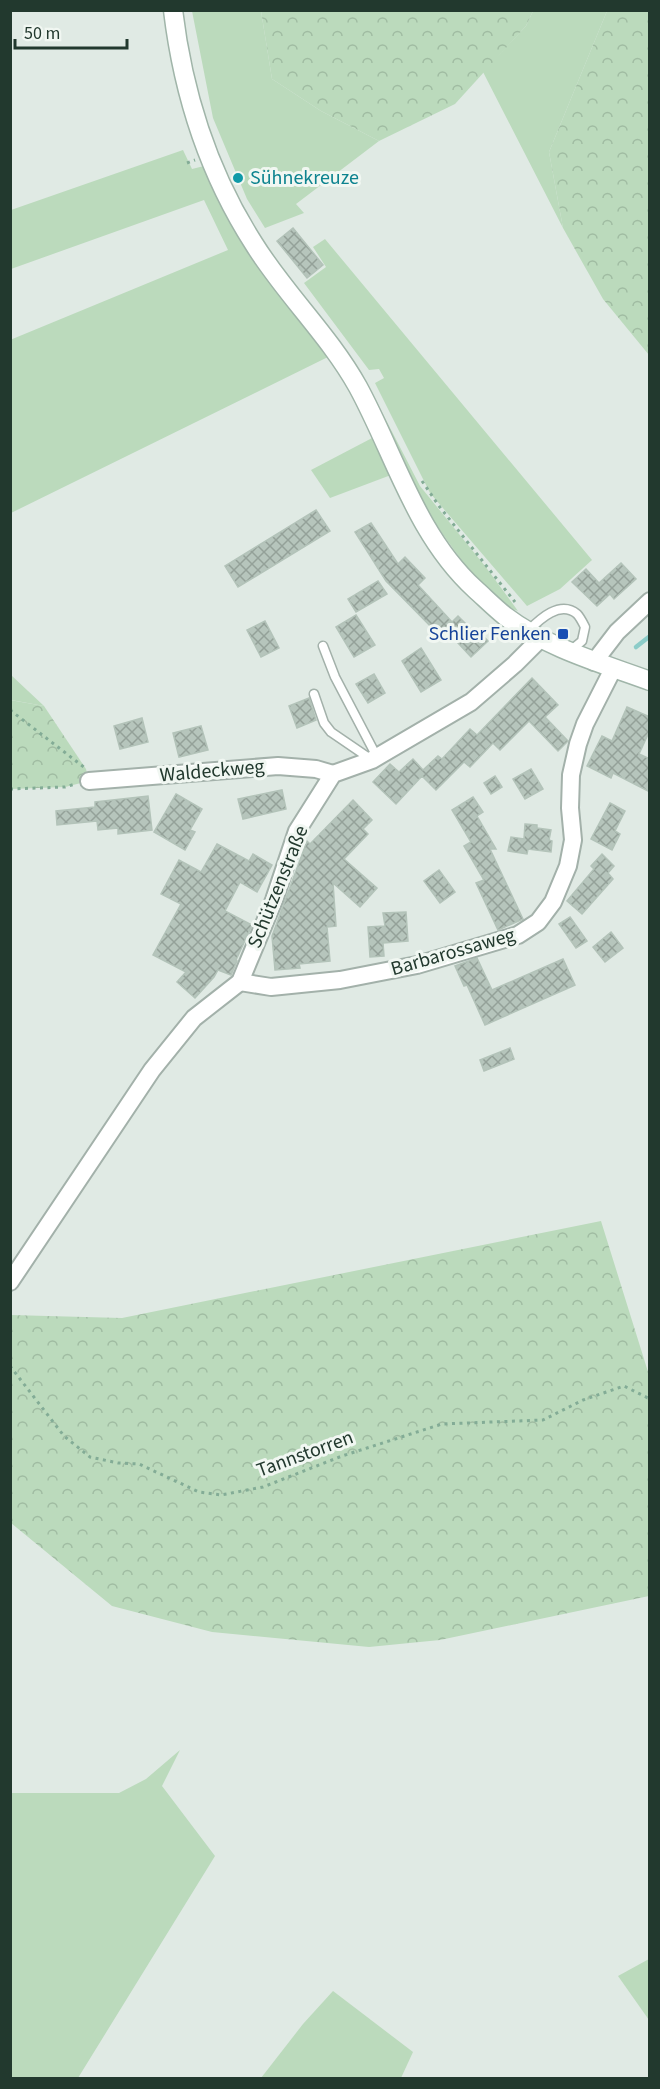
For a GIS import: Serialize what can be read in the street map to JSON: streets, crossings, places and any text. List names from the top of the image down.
{
  "streets": {
    "street": ["Waldeckweg", "Schützenstraße", "Barbarossaweg"],
    "path": ["Tannstorren"]
  },
  "crossings": [
    ["Waldeckweg", "Schützenstraße"],
    ["Schützenstraße", "Barbarossaweg"]
  ],
  "places": {
    "other": ["Sühnekreuze"],
    "transit": ["Schlier Fenken"]
  },
  "scale_bar": "50 m"
}
